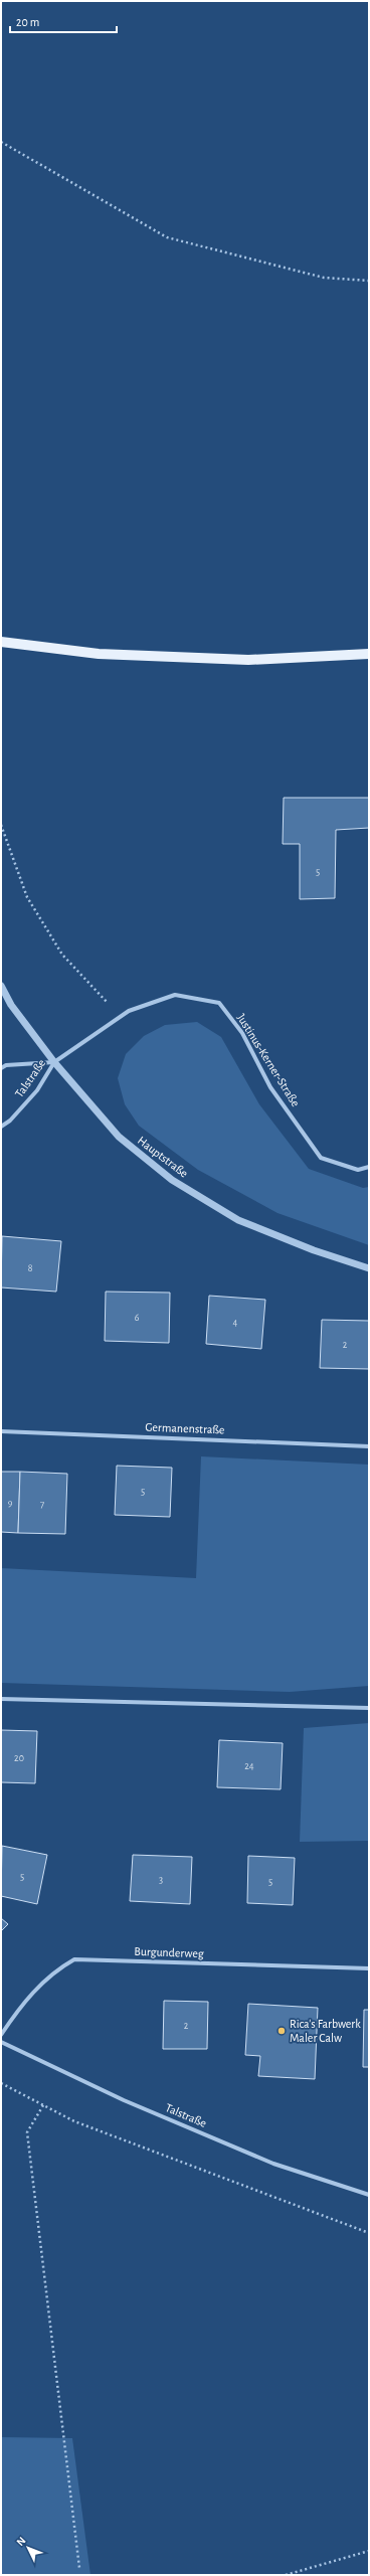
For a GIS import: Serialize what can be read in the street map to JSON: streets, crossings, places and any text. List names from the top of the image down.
{
  "streets": {
    "street": [
      "Justinus-Kerner-Straße",
      "Talstraße",
      "Hauptstraße",
      "Germanenstraße",
      "Burgunderweg"
    ]
  },
  "crossings": [
    ["Justinus-Kerner-Straße", "Talstraße"],
    ["Justinus-Kerner-Straße", "Hauptstraße"],
    ["Talstraße", "Hauptstraße"]
  ],
  "places": ["Rica's Farbwerk Maler Calw"],
  "house_numbers": [
    "5",
    "8",
    "6",
    "4",
    "2",
    "5",
    "9",
    "7",
    "20",
    "24",
    "5",
    "3",
    "5",
    "2"
  ],
  "scale_bar": "20 m",
  "north": "top left"
}
